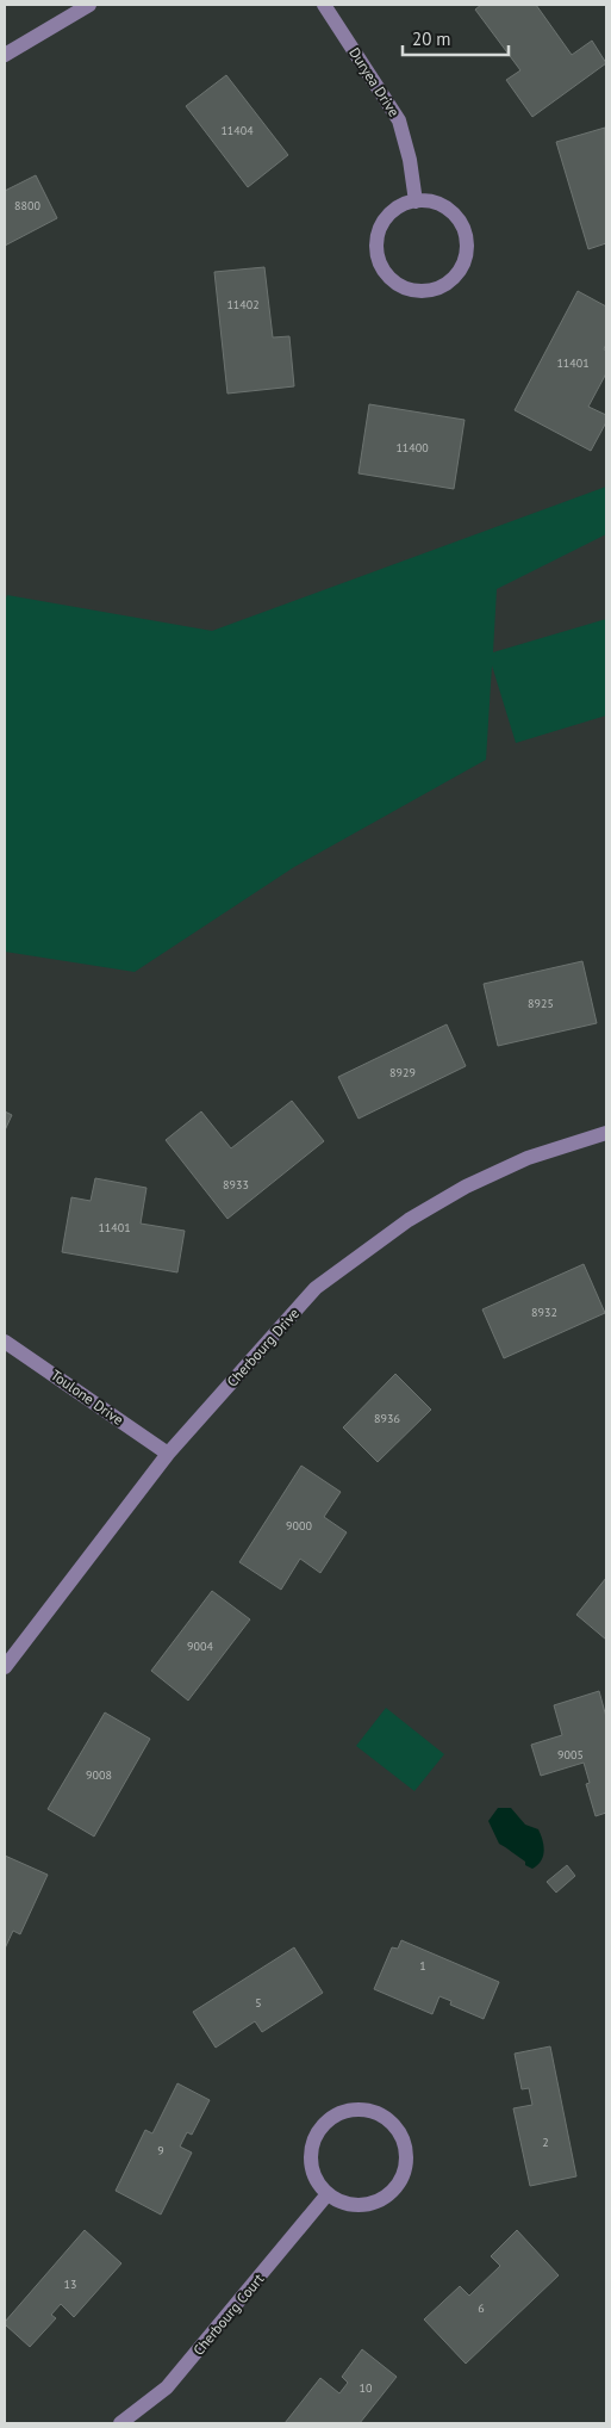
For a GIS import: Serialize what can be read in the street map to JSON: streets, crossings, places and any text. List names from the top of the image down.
{
  "streets": {
    "street": [
      "Duryea Drive",
      "Cherbourg Drive",
      "Toulone Drive",
      "Cherbourg Court"
    ]
  },
  "crossings": [
    ["Cherbourg Drive", "Toulone Drive"]
  ],
  "house_numbers": [
    "11404",
    "8800",
    "11402",
    "11401",
    "11400",
    "8925",
    "8929",
    "8933",
    "11401",
    "8932",
    "8936",
    "9000",
    "9004",
    "9005",
    "9008",
    "1",
    "5",
    "2",
    "9",
    "13",
    "6",
    "10"
  ],
  "scale_bar": "20 m"
}
